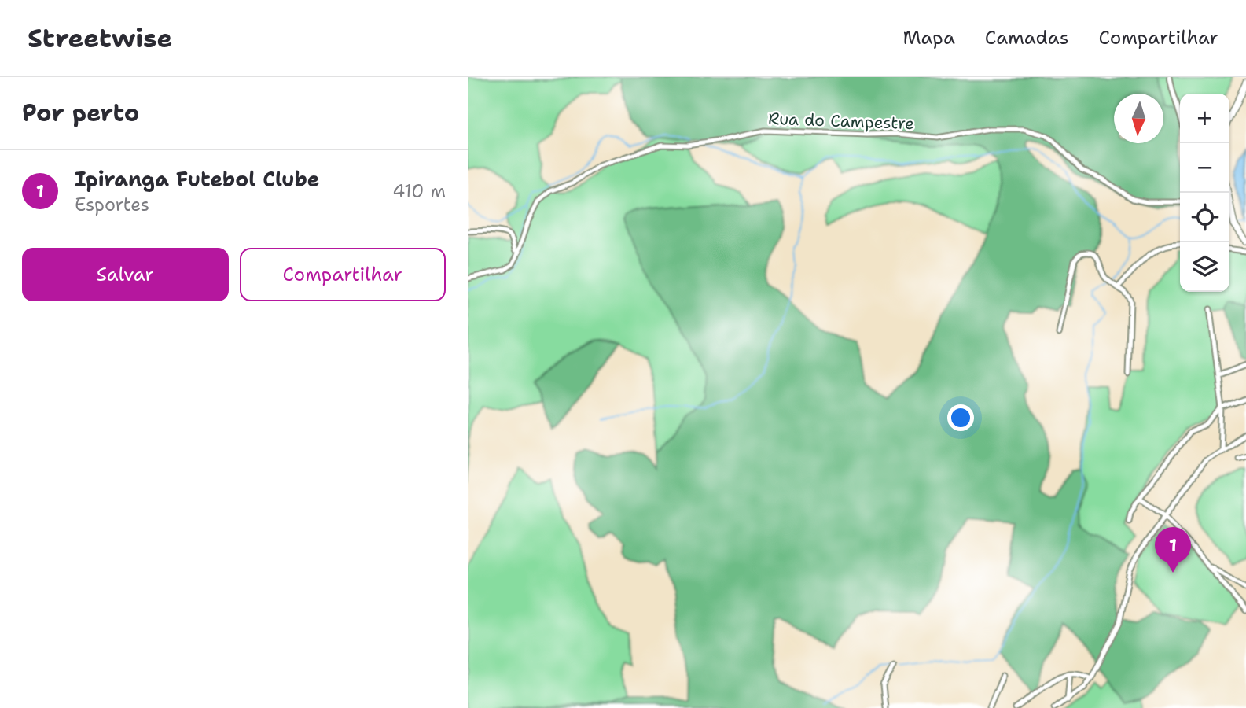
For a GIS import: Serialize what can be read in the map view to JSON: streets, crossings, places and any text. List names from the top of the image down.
{
  "streets": {
    "street": ["Rua do Campestre"]
  },
  "north": "bottom",
  "page": {
    "header": "Streetwise",
    "nav": ["Mapa", "Camadas", "Compartilhar"],
    "heading": "Por perto",
    "map_buttons": ["+", "−"],
    "list": [
      {
        "mark": "1",
        "name": "Ipiranga Futebol Clube",
        "note": "Esportes",
        "value": "410 m"
      }
    ],
    "buttons": ["Salvar", "Compartilhar"],
    "pins": "1"
  }
}
